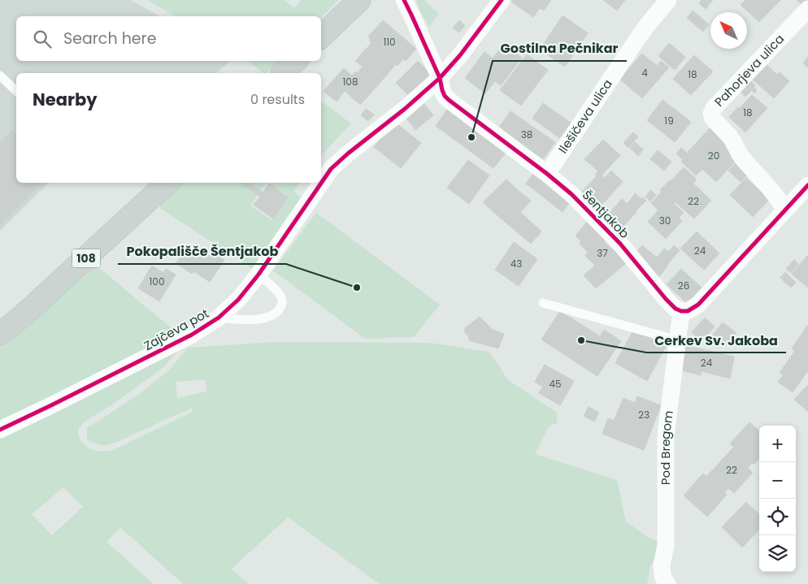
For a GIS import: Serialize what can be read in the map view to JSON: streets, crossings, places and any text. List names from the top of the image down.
{
  "streets": {
    "main road": ["108"],
    "street": [
      "Pahorjeva ulica",
      "Ilešičeva ulica",
      "Šentjakob",
      "Zajčeva pot",
      "Pod Bregom"
    ]
  },
  "crossings": [
    ["Ilešičeva ulica", "Šentjakob"],
    ["Šentjakob", "Zajčeva pot"],
    ["Šentjakob", "Pod Bregom"]
  ],
  "places": ["Gostilna Pečnikar", "Pokopališče Šentjakob", "Cerkev Sv. Jakoba"],
  "house_numbers": [
    "110",
    "4",
    "18",
    "108",
    "18",
    "19",
    "38",
    "20",
    "22",
    "30",
    "24",
    "37",
    "43",
    "100",
    "26",
    "24",
    "45",
    "23",
    "22"
  ],
  "north": "top left",
  "page": {
    "search": "Search here",
    "heading": ["Nearby", "0 results"],
    "map_buttons": ["+", "−"]
  }
}
